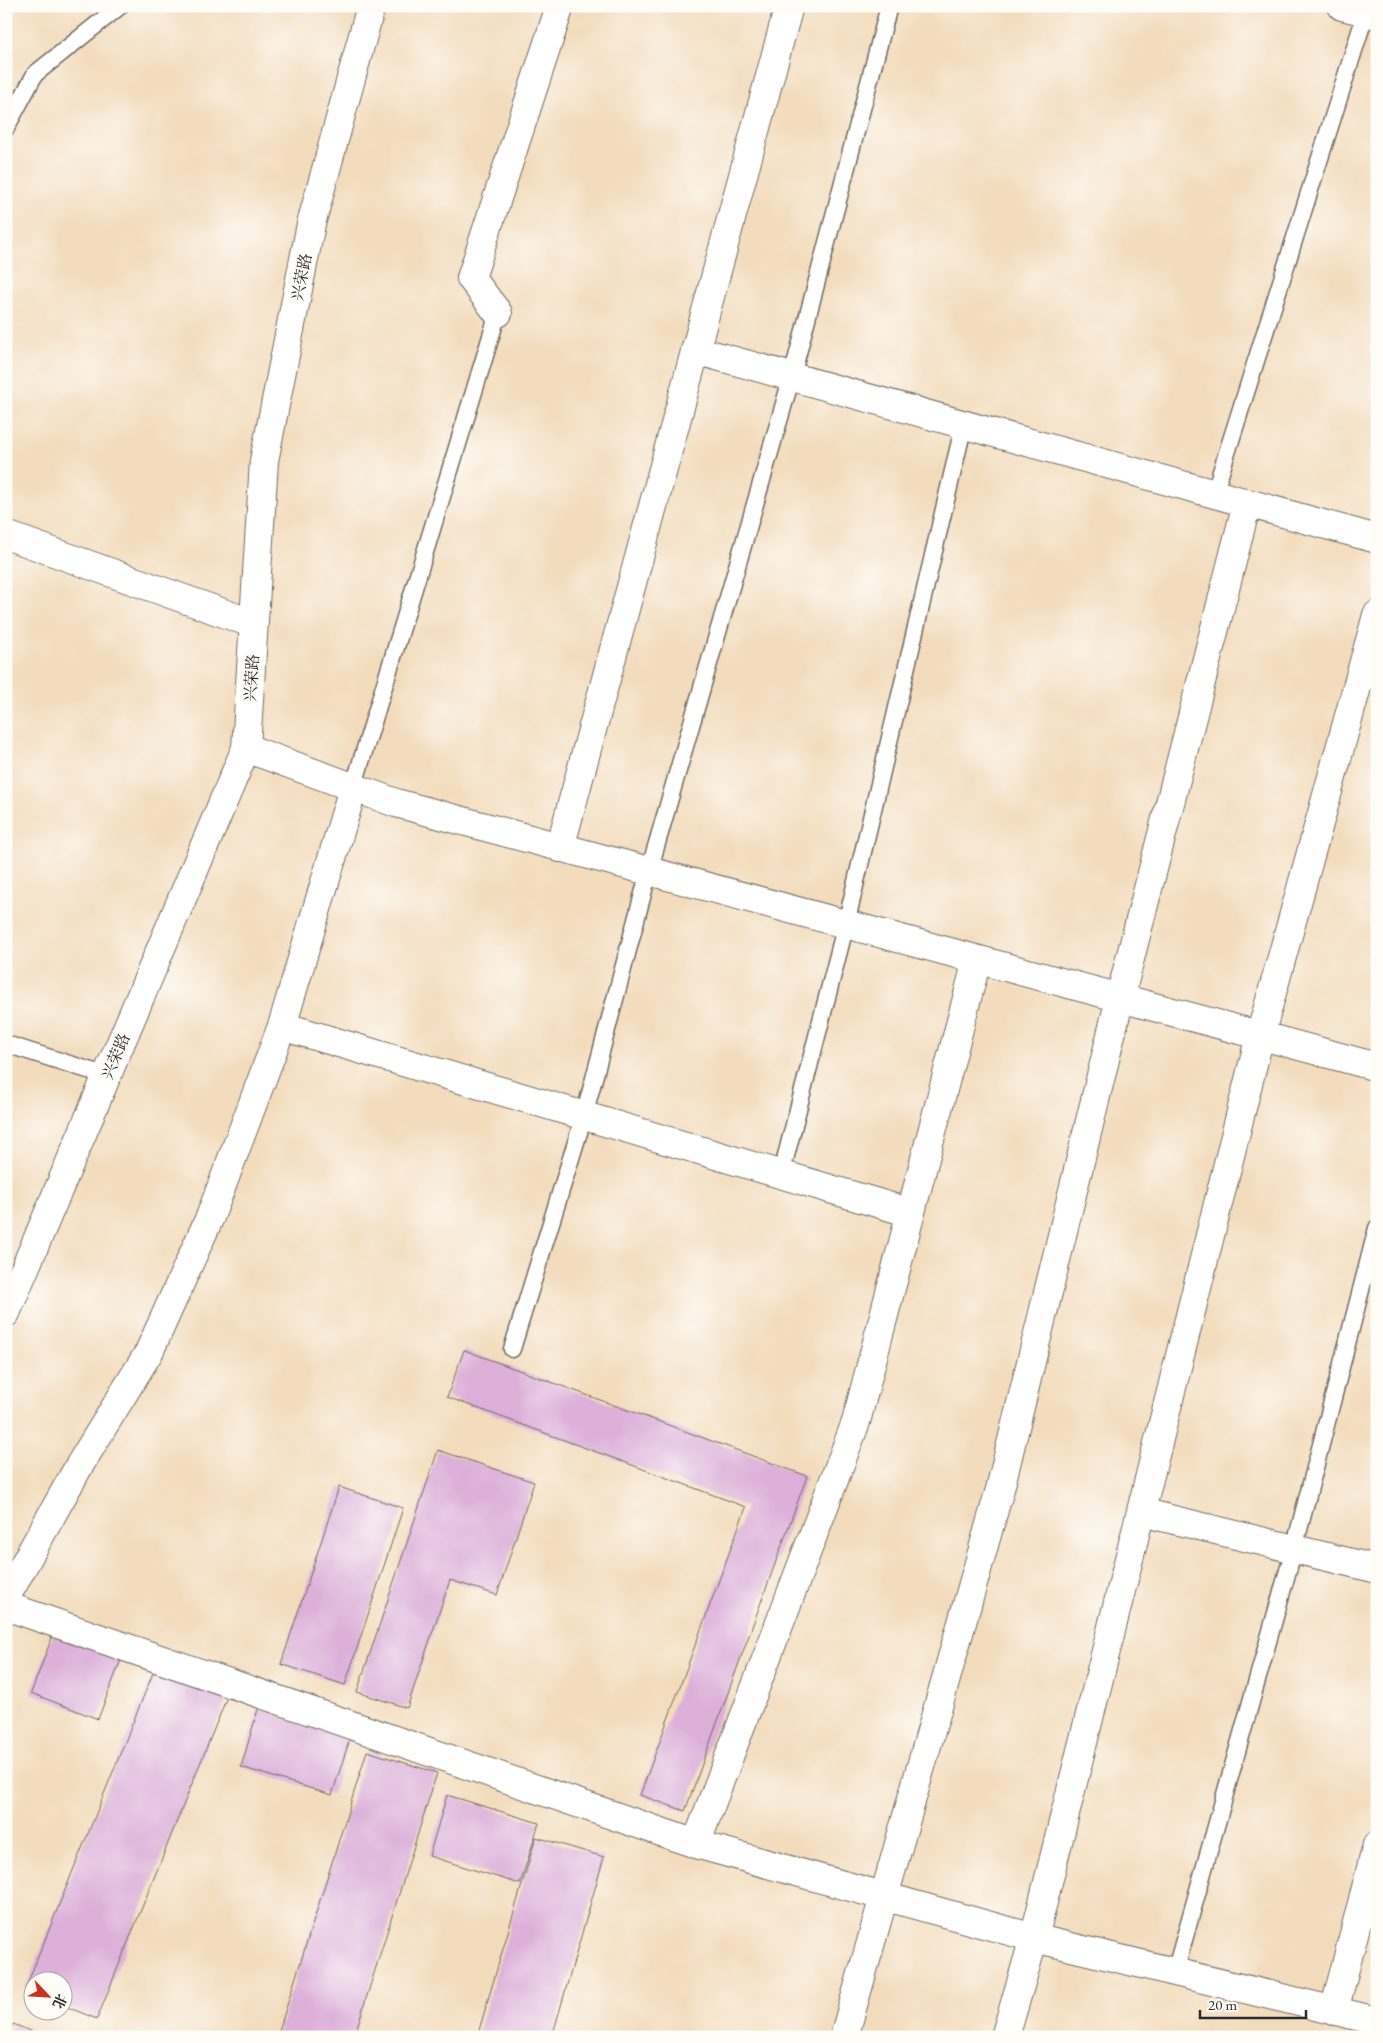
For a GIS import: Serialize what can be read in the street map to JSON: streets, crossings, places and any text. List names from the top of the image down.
{
  "streets": {
    "street": ["兴荣路"]
  },
  "scale_bar": "20 m",
  "north": "bottom right"
}
